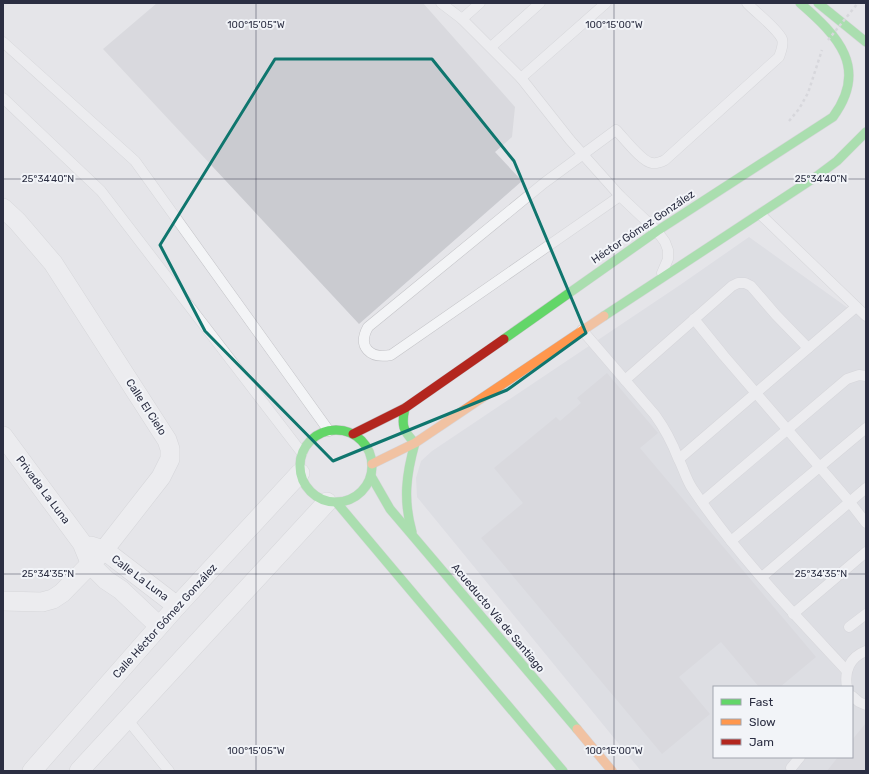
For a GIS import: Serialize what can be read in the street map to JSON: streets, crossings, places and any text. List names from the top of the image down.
{
  "streets": {
    "main road": ["Héctor Gómez González", "Acueducto Vía de Santiago"],
    "street": [
      "Calle El Cielo",
      "Privada La Luna",
      "Calle La Luna",
      "Calle Héctor Gómez González"
    ]
  },
  "crossings": [
    ["Héctor Gómez González", "Acueducto Vía de Santiago"],
    ["Héctor Gómez González", "Calle Héctor Gómez González"],
    ["Calle El Cielo", "Privada La Luna"],
    ["Calle El Cielo", "Calle La Luna"],
    ["Privada La Luna", "Calle La Luna"],
    ["Calle La Luna", "Calle Héctor Gómez González"],
    ["Acueducto Vía de Santiago", "Calle Héctor Gómez González"]
  ],
  "legend": ["Fast", "Slow", "Jam"],
  "coordinates": [
    "100°15'05\"W",
    "100°15'00\"W",
    "25°34'40\"N",
    "25°34'35\"N"
  ]
}
